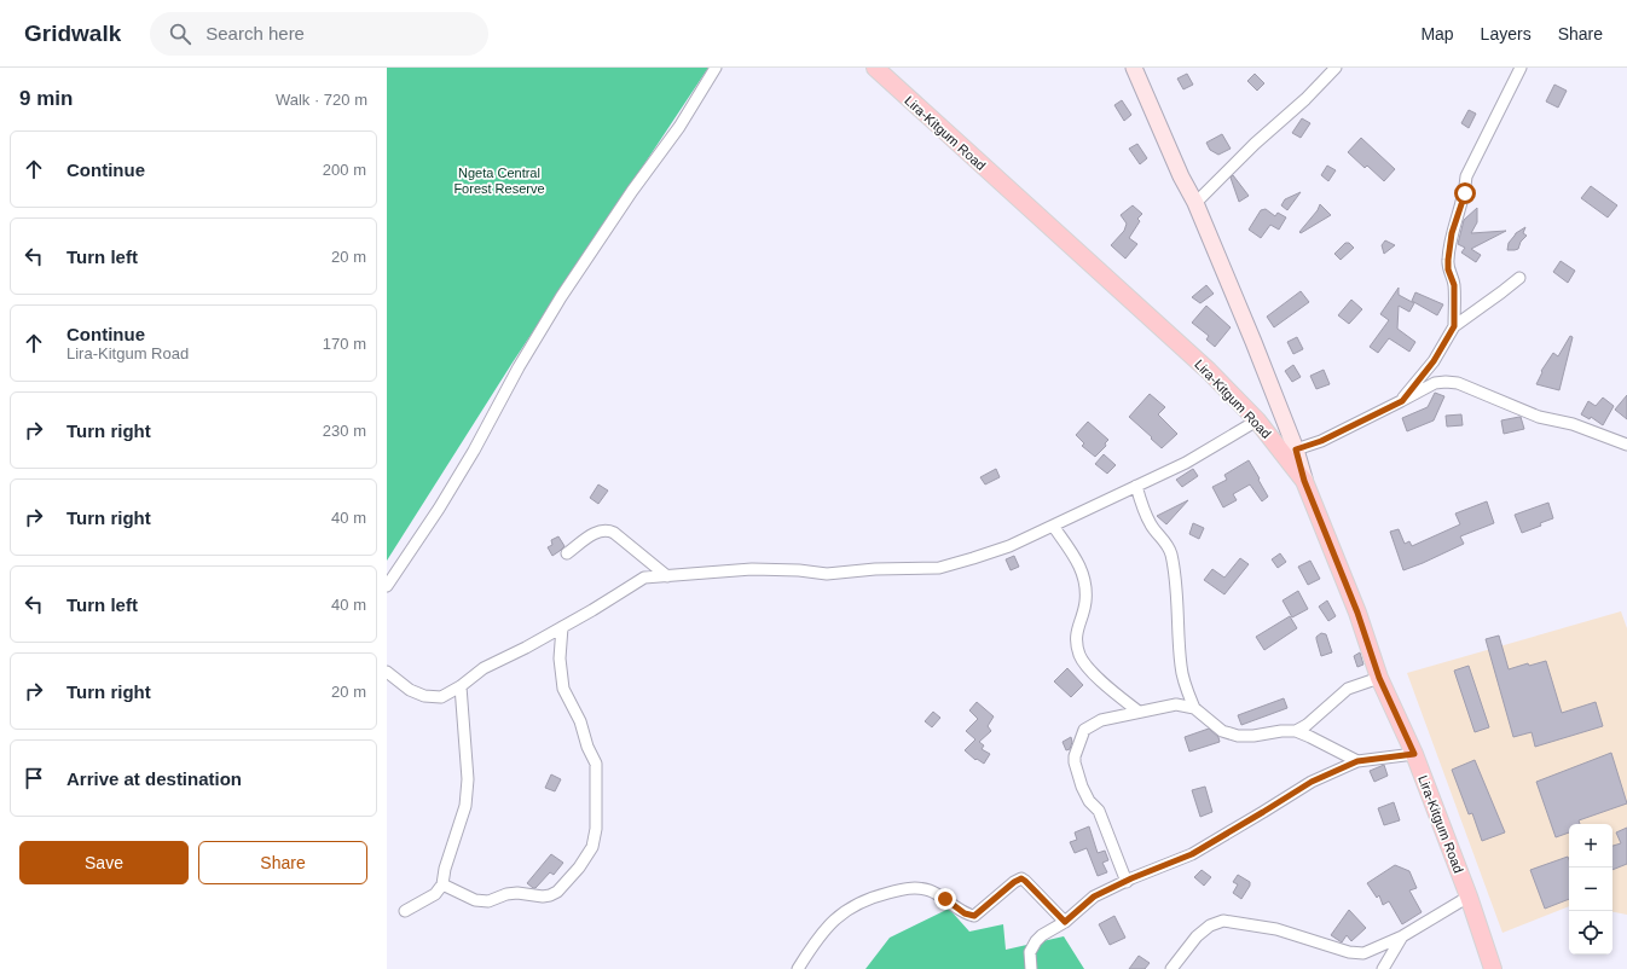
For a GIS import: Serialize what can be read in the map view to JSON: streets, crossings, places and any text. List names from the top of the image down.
{
  "streets": {
    "main road": ["Lira-Kitgum Road"]
  },
  "parks": ["Ngeta Central Forest Reserve"],
  "page": {
    "header": "Gridwalk",
    "search": "Search here",
    "nav": ["Map", "Layers", "Share"],
    "heading": ["9 min", "Walk · 720 m"],
    "list": [
      ["Continue", "200 m"],
      ["Turn left", "20 m"],
      ["Continue", "Lira-Kitgum Road", "170 m"],
      ["Turn right", "230 m"],
      ["Turn right", "40 m"],
      ["Turn left", "40 m"],
      ["Turn right", "20 m"],
      "Arrive at destination"
    ],
    "map_buttons": ["+", "−"],
    "buttons": ["Save", "Share"]
  }
}
